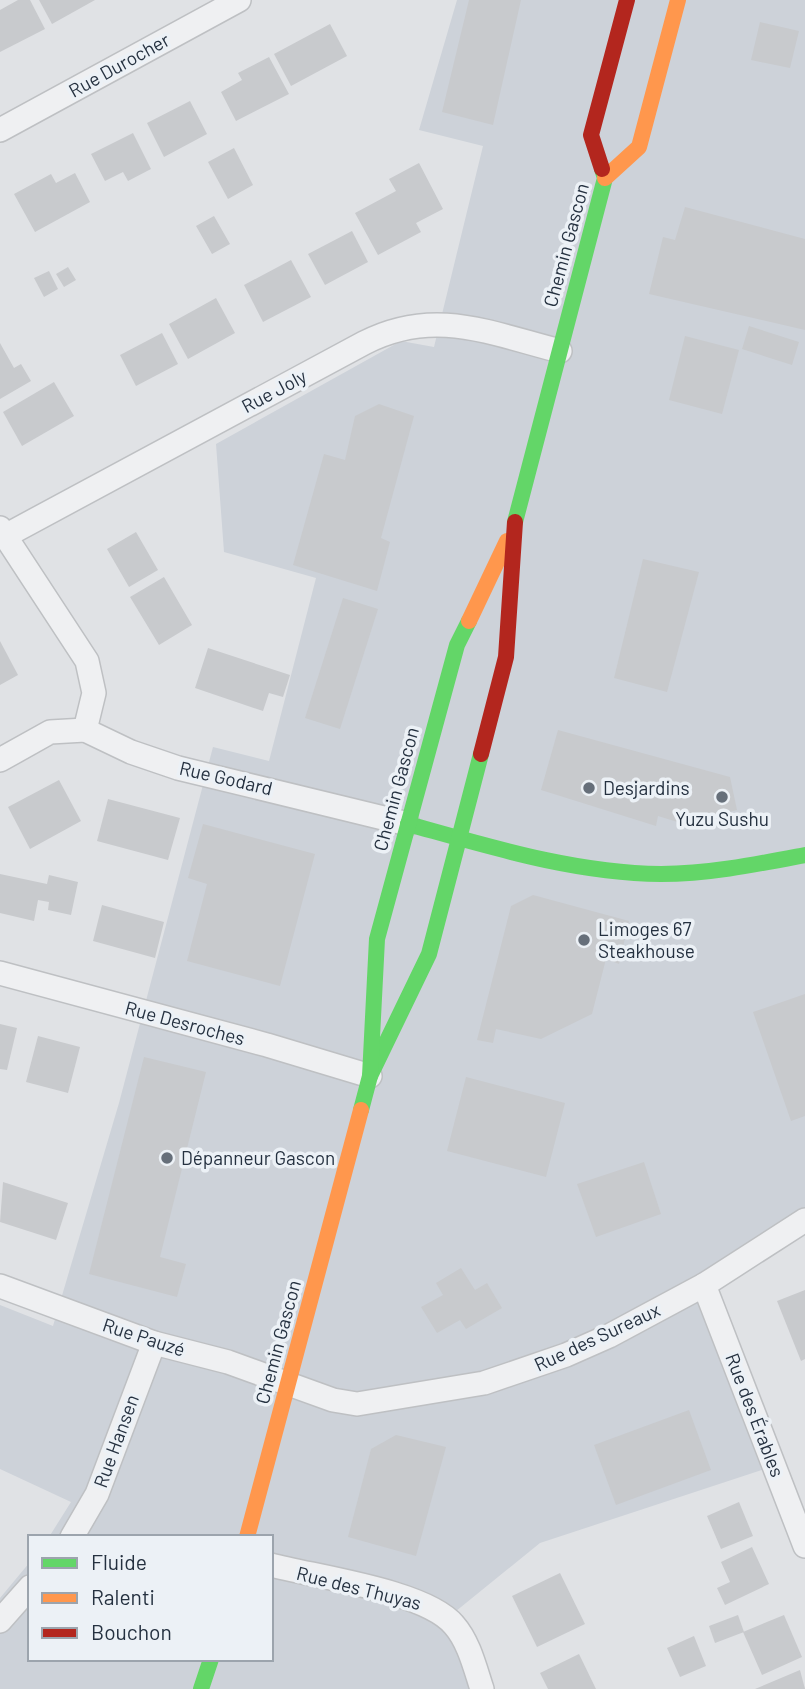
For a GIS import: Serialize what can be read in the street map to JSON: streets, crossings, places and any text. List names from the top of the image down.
{
  "streets": {
    "main road": ["Chemin Gascon", "Rue Godard"],
    "street": [
      "Rue Durocher",
      "Rue Joly",
      "Rue Desroches",
      "Rue Pauzé",
      "Rue des Sureaux",
      "Rue des Érables",
      "Rue Hansen",
      "Rue des Thuyas"
    ]
  },
  "crossings": [
    ["Chemin Gascon", "Rue Joly"],
    ["Chemin Gascon", "Rue Godard"],
    ["Chemin Gascon", "Rue Desroches"],
    ["Chemin Gascon", "Rue Pauzé"],
    ["Chemin Gascon", "Rue des Sureaux"],
    ["Rue Pauzé", "Rue des Sureaux"],
    ["Rue Pauzé", "Rue Hansen"],
    ["Rue des Sureaux", "Rue des Érables"]
  ],
  "places": [
    "Desjardins",
    "Yuzu Sushu",
    "Limoges 67 Steakhouse",
    "Dépanneur Gascon"
  ],
  "legend": ["Fluide", "Ralenti", "Bouchon"]
}
